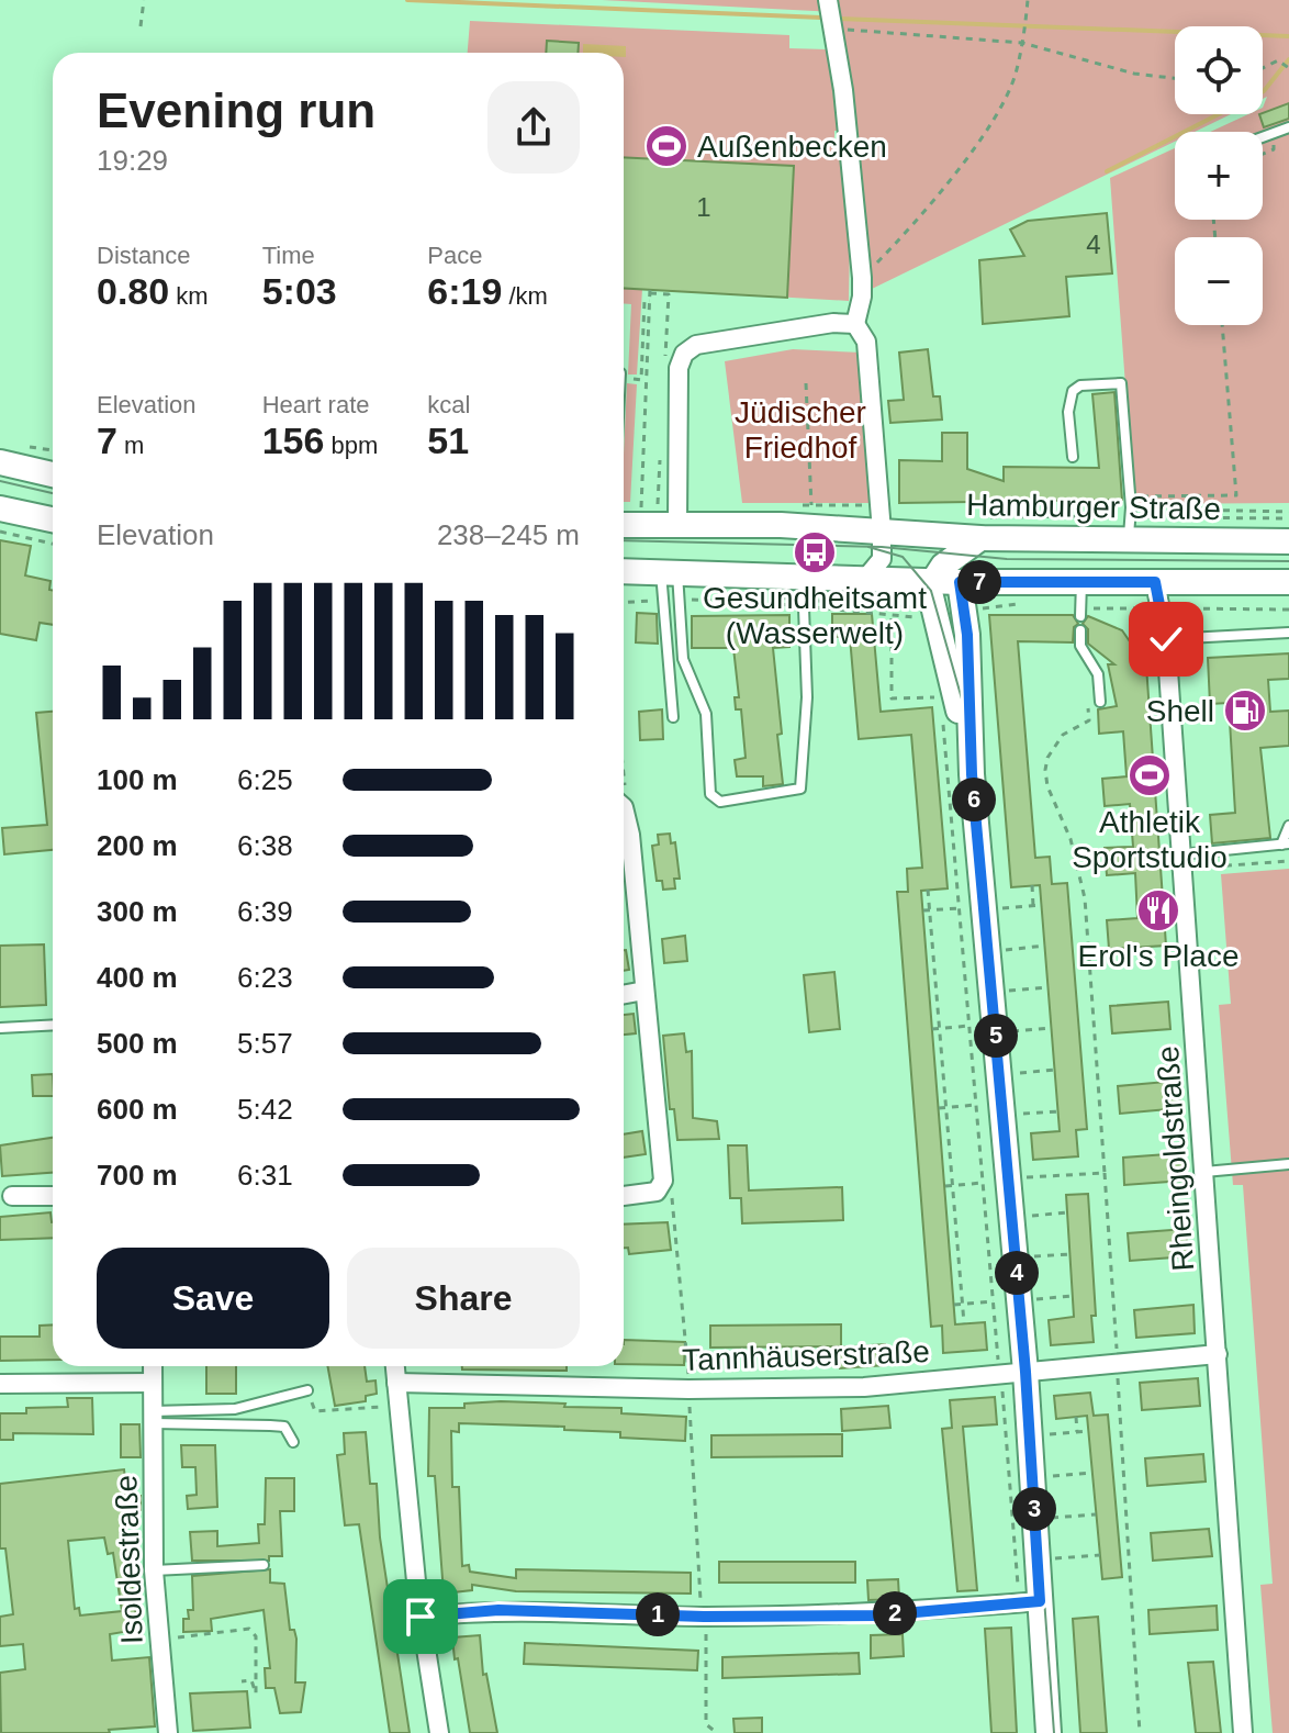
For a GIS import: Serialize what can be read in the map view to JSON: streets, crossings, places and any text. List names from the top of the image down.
{
  "streets": {
    "main road": ["Hamburger Straße"],
    "street": ["Rheingoldstraße", "Tannhäuserstraße", "Isoldestraße"]
  },
  "crossings": [
    ["Rheingoldstraße", "Tannhäuserstraße"]
  ],
  "parks": ["Jüdischer Friedhof"],
  "places": {
    "sports": ["Außenbecken", "Athletik Sportstudio"],
    "bus stop": ["Gesundheitsamt (Wasserwelt)"],
    "fuel station": ["Shell"],
    "restaurant": ["Erol's Place"]
  },
  "house_numbers": ["1", "4"],
  "page": {
    "map_buttons": ["+", "−"],
    "heading": ["Evening run", "19:29"],
    "stats": [
      ["Distance", "0.80 km"],
      ["Time", "5:03"],
      ["Pace", "6:19 /km"],
      ["Elevation", "7 m"],
      ["Heart rate", "156 bpm"],
      ["kcal", "51"]
    ],
    "chart": ["Elevation", "238–245 m"],
    "pins": [
      "7",
      "6",
      "5",
      "4",
      "3",
      "2",
      "1"
    ],
    "list": [
      {
        "name": "100 m",
        "note": "6:25"
      },
      {
        "name": "200 m",
        "note": "6:38"
      },
      {
        "name": "300 m",
        "note": "6:39"
      },
      {
        "name": "400 m",
        "note": "6:23"
      },
      {
        "name": "500 m",
        "note": "5:57"
      },
      {
        "name": "600 m",
        "note": "5:42"
      },
      {
        "name": "700 m",
        "note": "6:31"
      }
    ],
    "buttons": ["Save", "Share"]
  }
}
